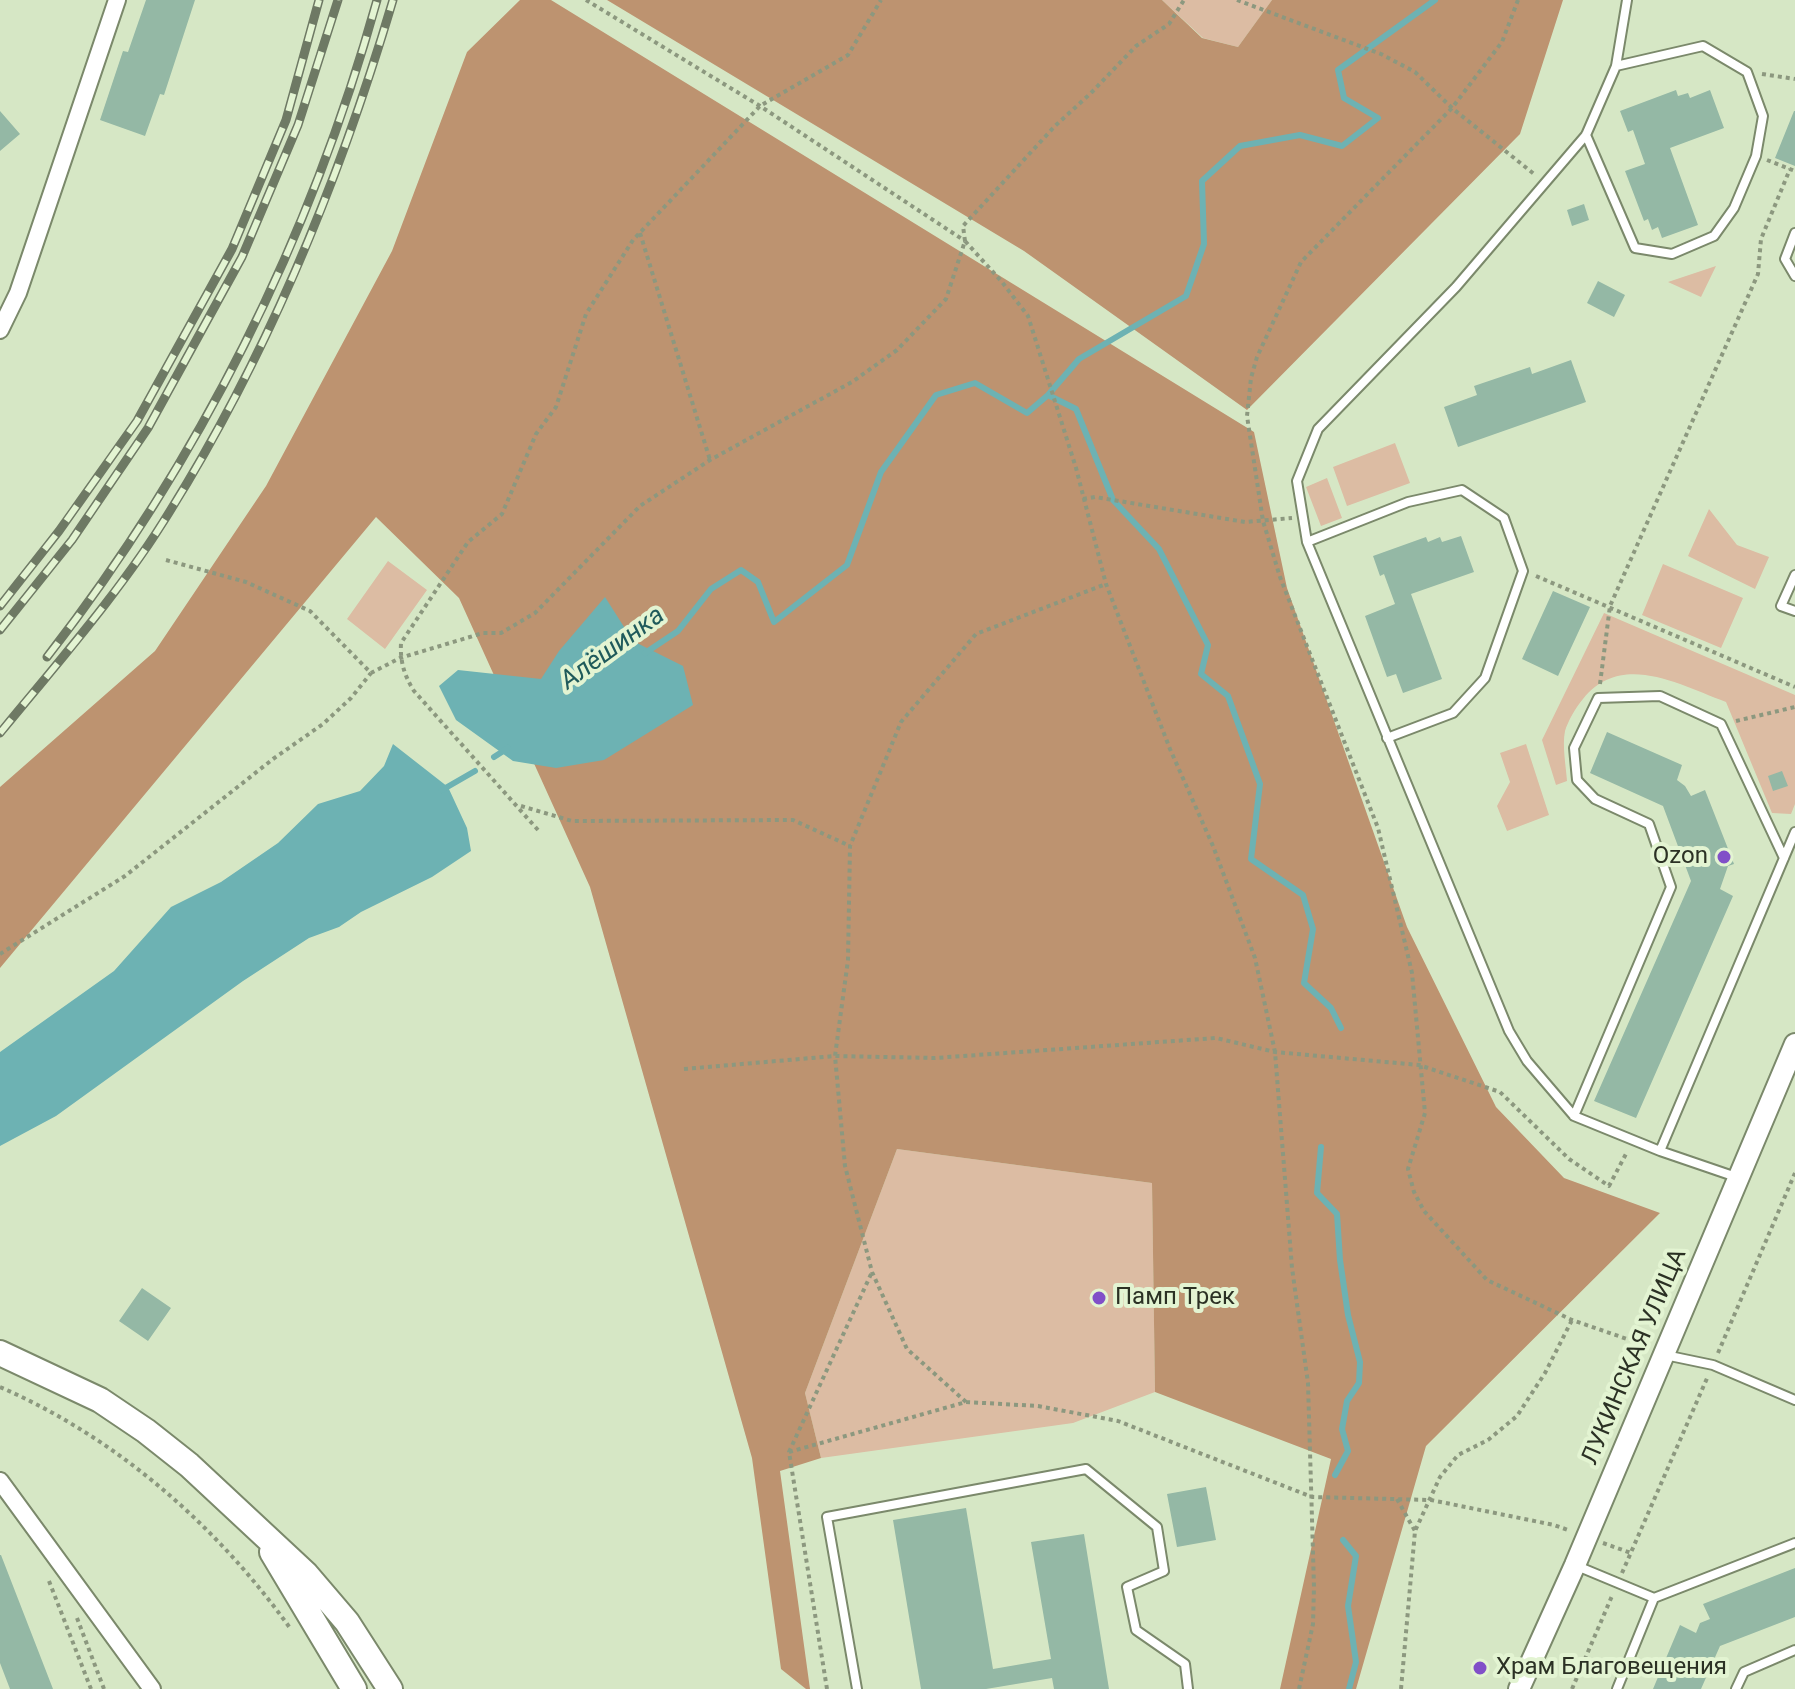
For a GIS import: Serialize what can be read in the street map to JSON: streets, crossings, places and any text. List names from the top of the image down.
{
  "streets": {
    "street": ["ЛУКИНСКАЯ УЛИЦА"]
  },
  "water": ["Алёшинка"],
  "places": ["Ozon", "Памп Трек", "Храм Благовещения"]
}
